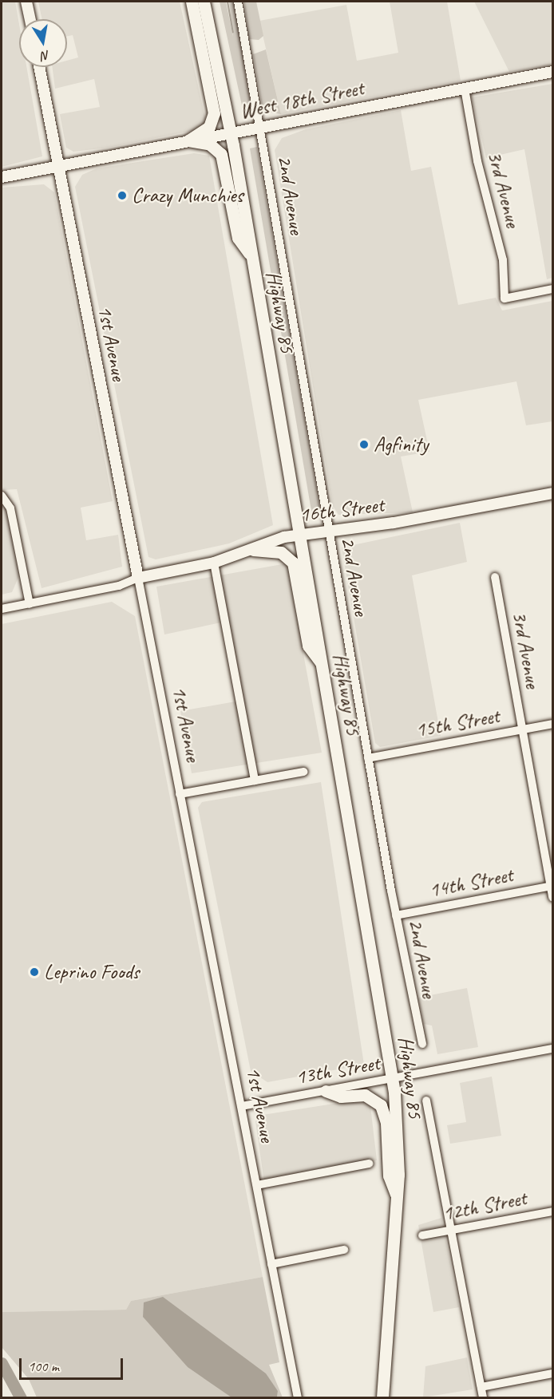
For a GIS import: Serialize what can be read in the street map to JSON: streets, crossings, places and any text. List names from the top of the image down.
{
  "streets": {
    "highway": ["Highway 85"],
    "main road": ["West 18th Street", "1st Avenue", "16th Street"],
    "street": [
      "3rd Avenue",
      "2nd Avenue",
      "15th Street",
      "14th Street",
      "13th Street",
      "12th Street"
    ]
  },
  "crossings": [
    ["West 18th Street", "3rd Avenue"],
    ["West 18th Street", "2nd Avenue"],
    ["West 18th Street", "Highway 85"],
    ["West 18th Street", "1st Avenue"],
    ["3rd Avenue", "15th Street"],
    ["3rd Avenue", "14th Street"],
    ["2nd Avenue", "16th Street"],
    ["2nd Avenue", "15th Street"],
    ["2nd Avenue", "14th Street"],
    ["Highway 85", "16th Street"],
    ["Highway 85", "13th Street"],
    ["1st Avenue", "16th Street"],
    ["1st Avenue", "13th Street"]
  ],
  "places": ["Crazy Munchies", "Agfinity", "Leprino Foods"],
  "scale_bar": "100 m",
  "north": "bottom"
}
